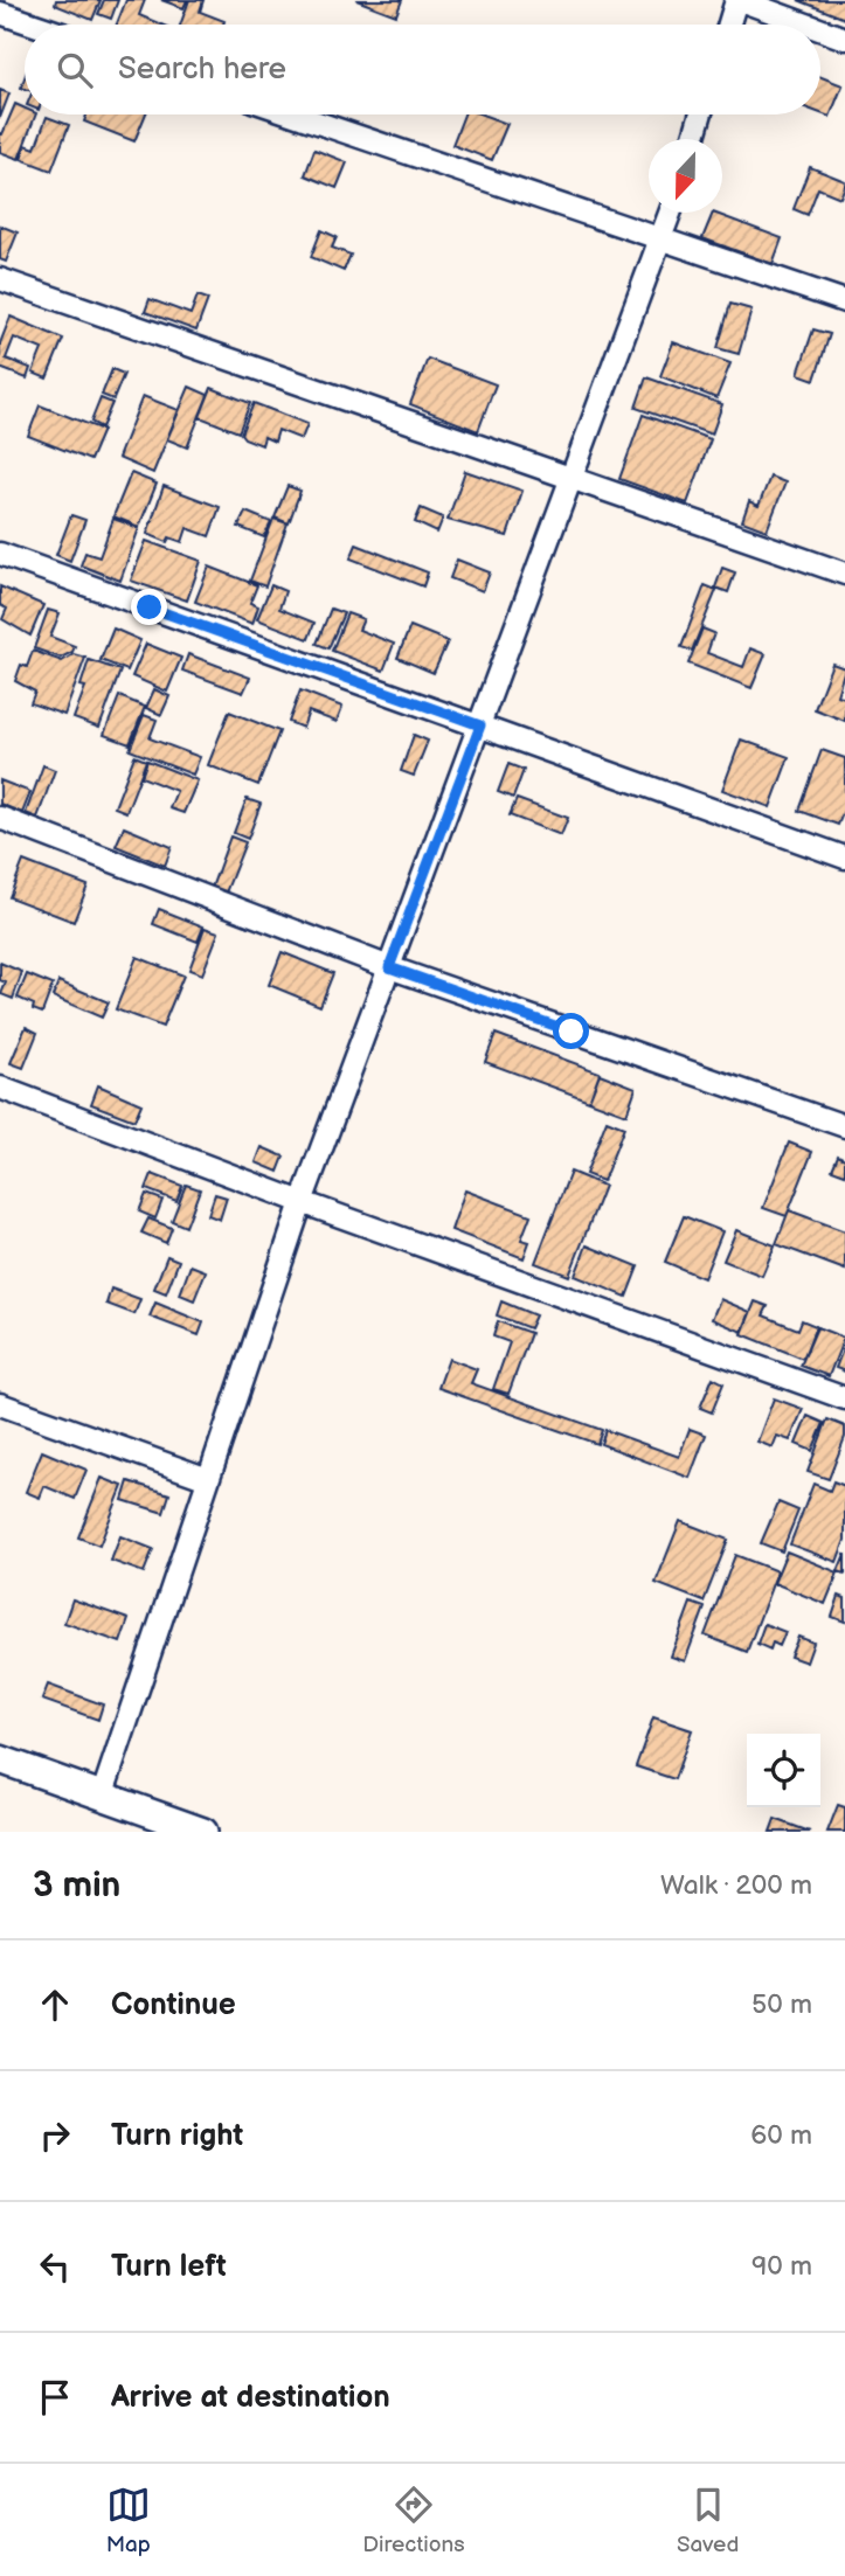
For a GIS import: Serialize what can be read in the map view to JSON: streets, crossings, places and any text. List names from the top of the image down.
{
  "north": "bottom",
  "page": {
    "search": "Search here",
    "heading": ["3 min", "Walk · 200 m"],
    "list": [
      ["Continue", "50 m"],
      ["Turn right", "60 m"],
      ["Turn left", "90 m"],
      "Arrive at destination"
    ],
    "nav": ["Map", "Directions", "Saved"]
  }
}
